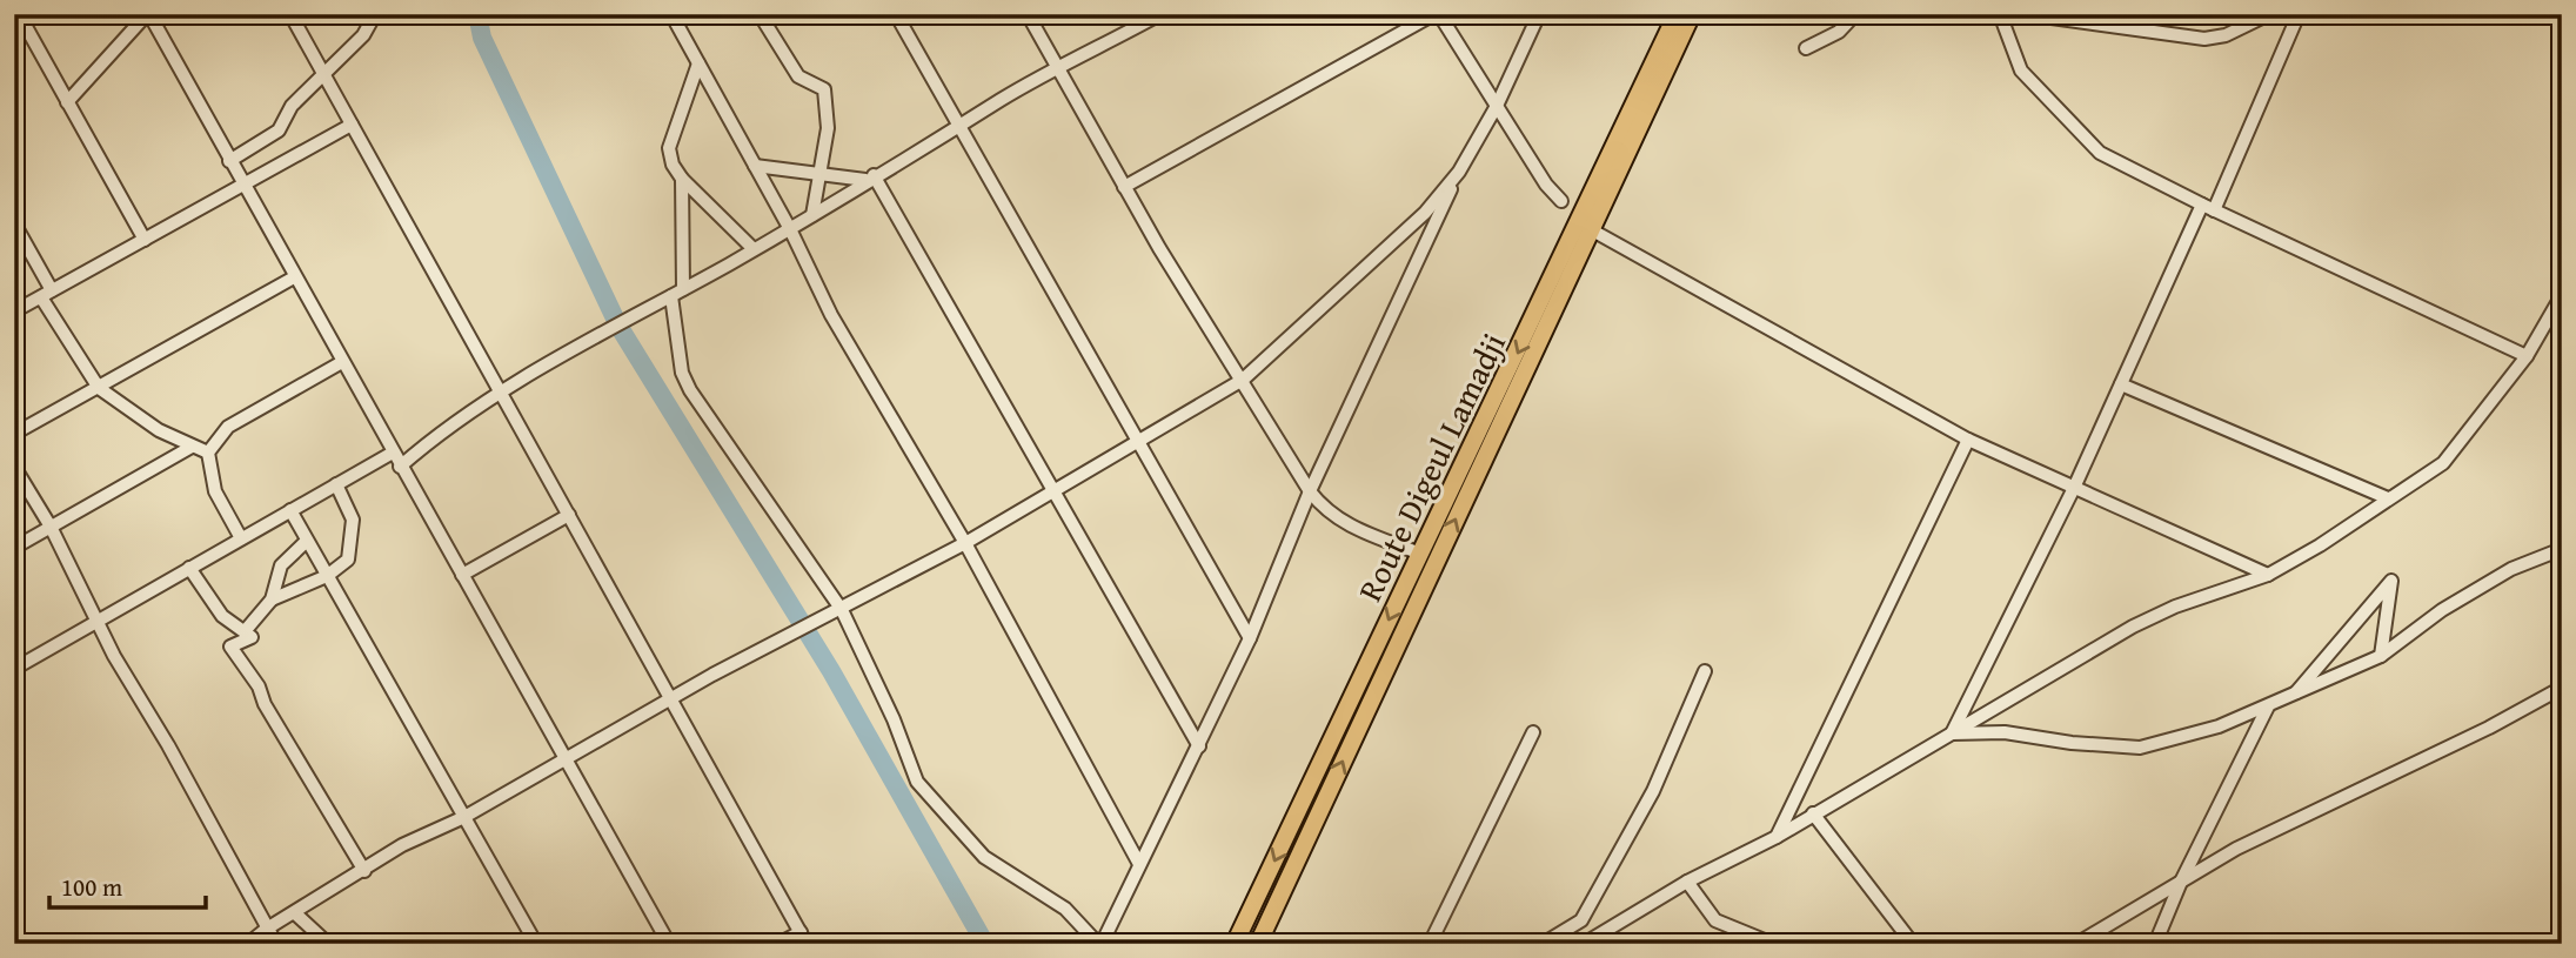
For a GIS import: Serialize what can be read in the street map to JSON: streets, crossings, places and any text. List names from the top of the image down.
{
  "streets": {
    "main road": ["Route Digeul Lamadji"]
  },
  "scale_bar": "100 m"
}
